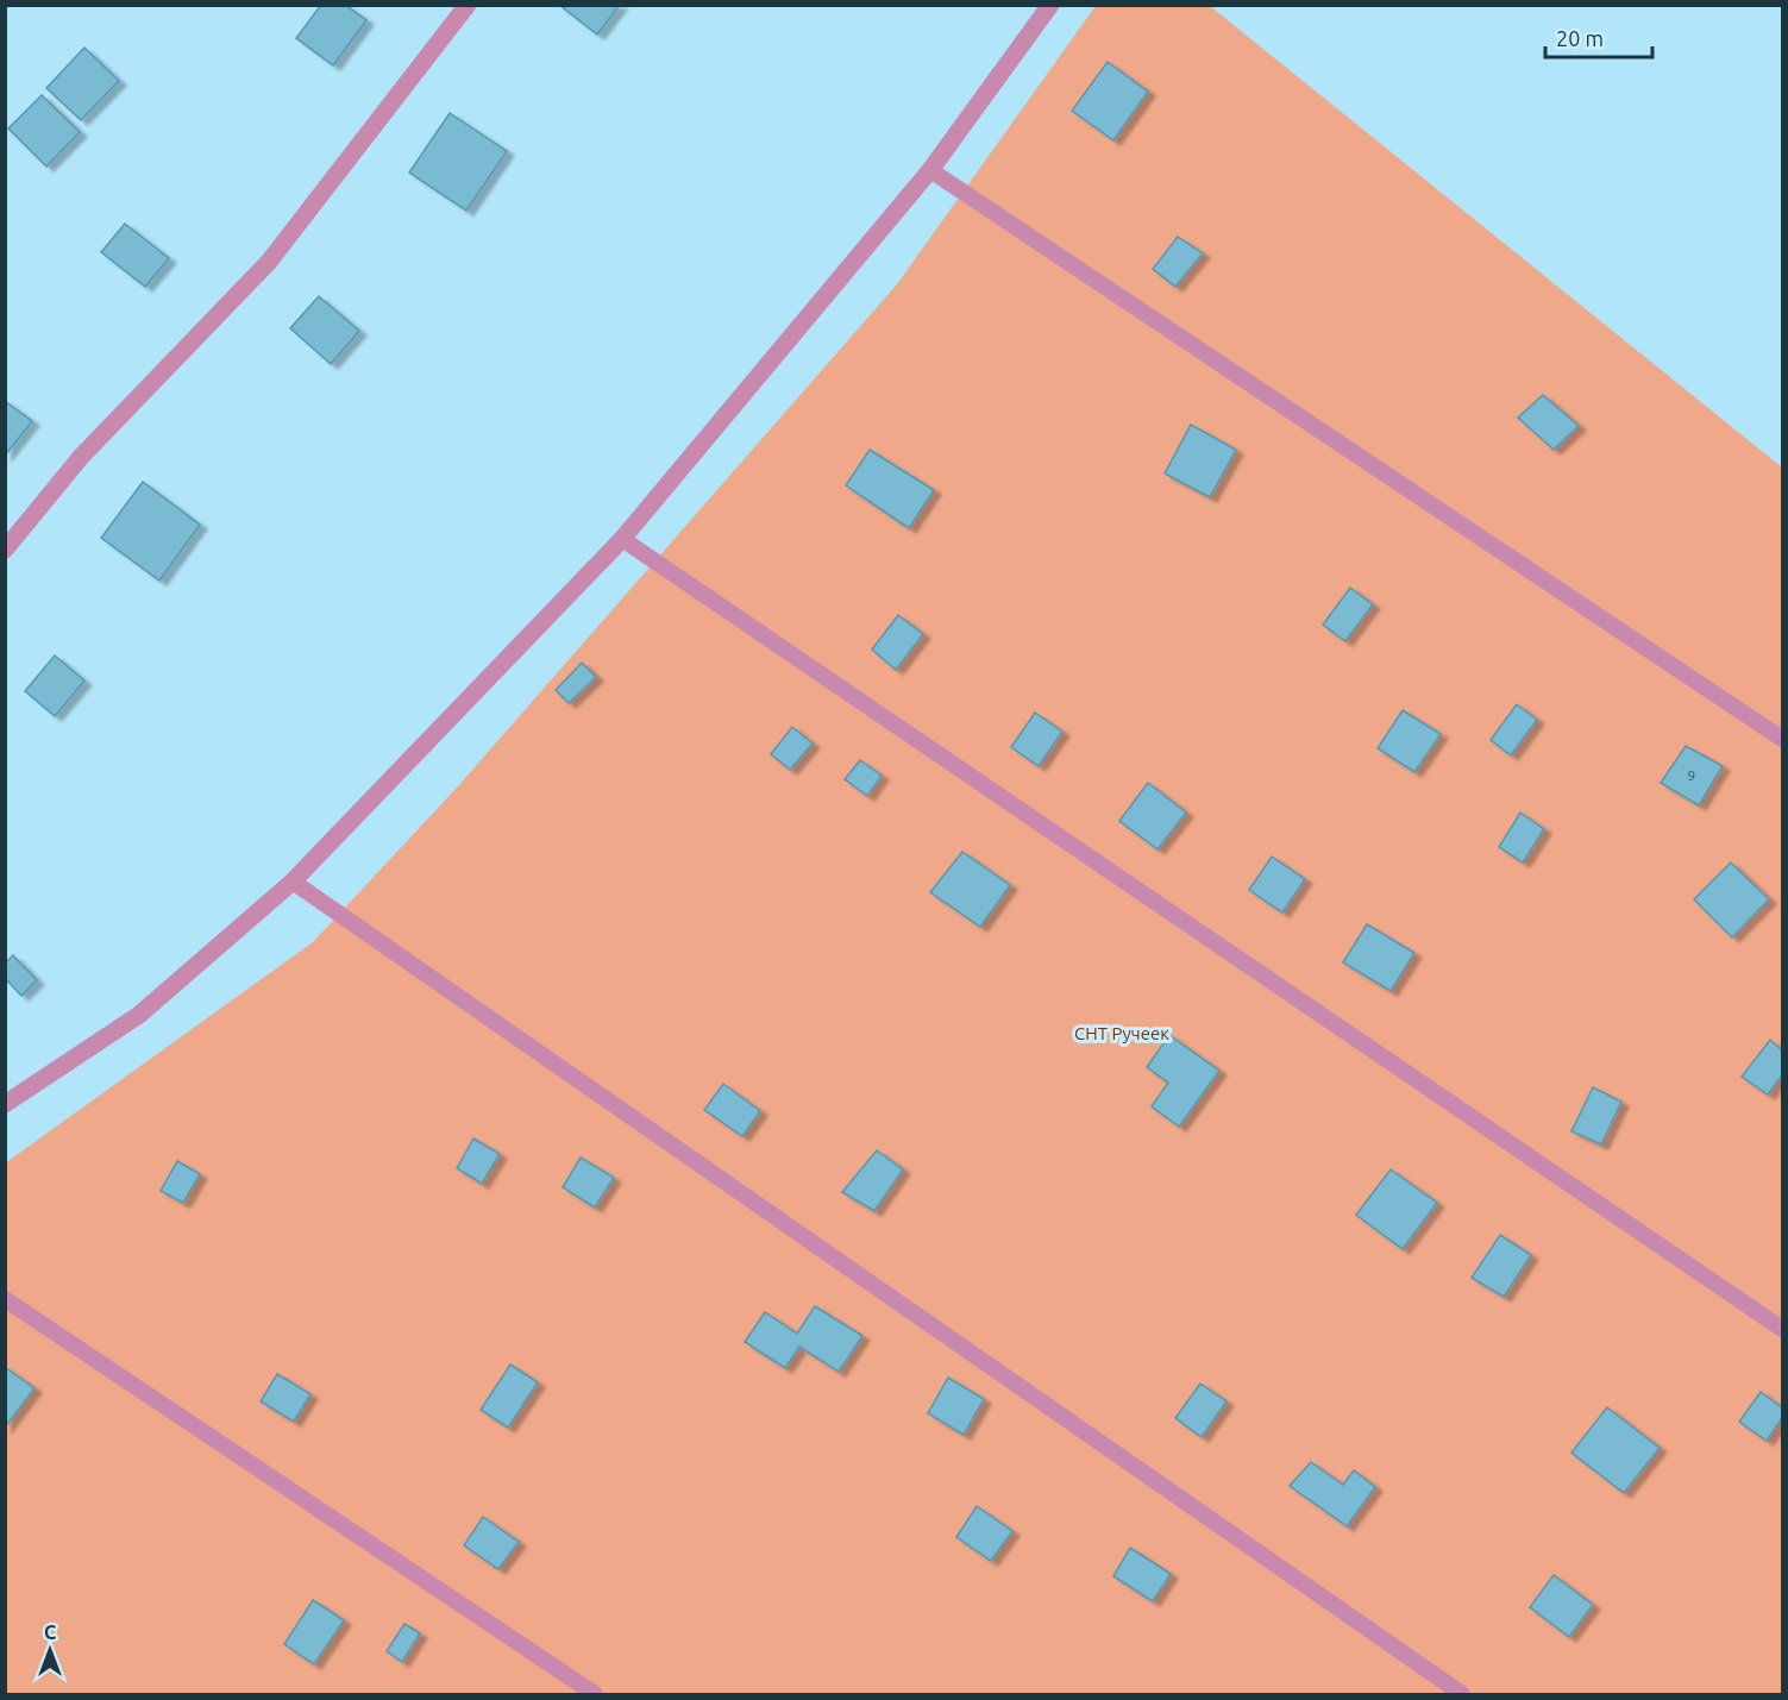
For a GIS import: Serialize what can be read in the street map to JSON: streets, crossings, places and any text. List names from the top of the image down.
{
  "parks": ["СНТ Ручеек"],
  "house_numbers": ["9"],
  "scale_bar": "20 m",
  "north": "top"
}
